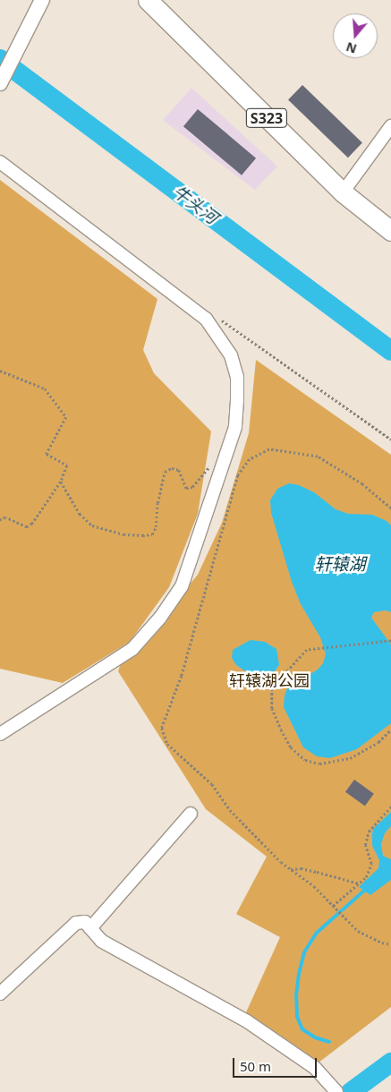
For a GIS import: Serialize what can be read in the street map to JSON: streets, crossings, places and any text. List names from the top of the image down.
{
  "streets": {
    "main road": ["S323"]
  },
  "water": ["牛头河", "轩辕湖"],
  "parks": ["轩辕湖公园"],
  "scale_bar": "50 m",
  "north": "bottom"
}
